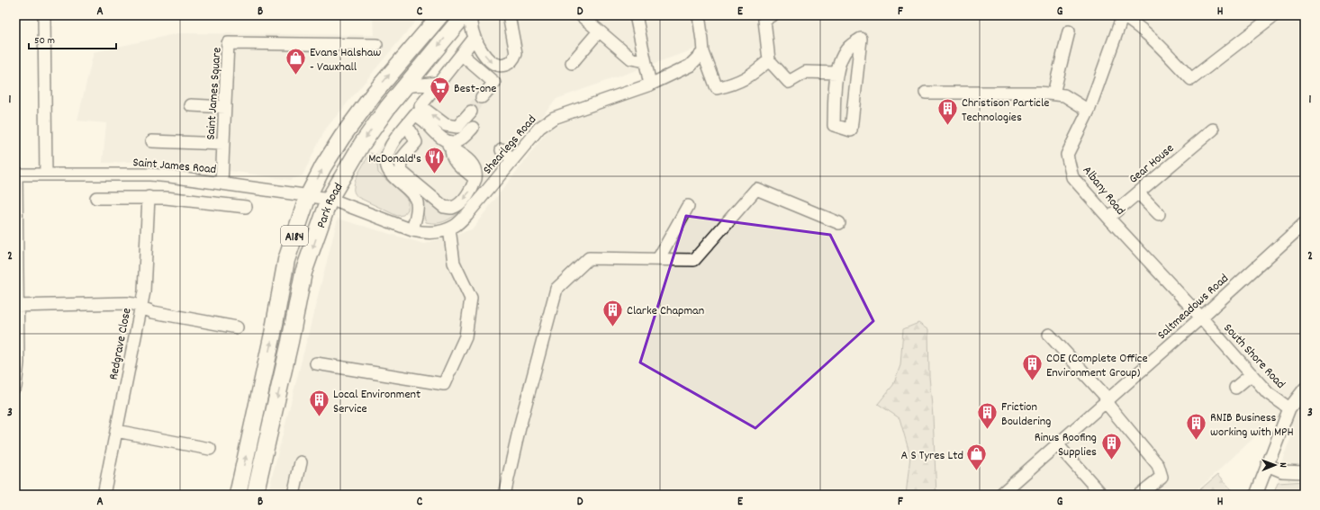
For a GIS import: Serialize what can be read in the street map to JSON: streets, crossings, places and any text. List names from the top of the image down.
{
  "streets": {
    "highway": ["Park Road", "A184"],
    "street": [
      "Saint James Square",
      "Shearlegs Road",
      "Gear House",
      "Saint James Road",
      "Albany Road",
      "Saltmeadows Road",
      "Redgrave Close",
      "South Shore Road"
    ]
  },
  "crossings": [
    ["Saint James Square", "Saint James Road"],
    ["Shearlegs Road", "Saint James Road"],
    ["Shearlegs Road", "Park Road"],
    ["Gear House", "Albany Road"],
    ["Saint James Road", "Park Road"],
    ["Albany Road", "Saltmeadows Road"],
    ["Albany Road", "South Shore Road"],
    ["Saltmeadows Road", "South Shore Road"]
  ],
  "places": {
    "shop": ["Evans Halshaw - Vauxhall", "A S Tyres Ltd"],
    "supermarket": ["Best-one"],
    "building": [
      "Christison Particle Technologies",
      "Clarke Chapman",
      "COE (Complete Office Environment Group)",
      "Local Environment Service",
      "Friction Bouldering",
      "RNIB Business working with MPH",
      "Rinus Roofing Supplies"
    ],
    "restaurant": ["McDonald's"]
  },
  "scale_bar": "50 m",
  "north": "right",
  "grid": {
    "columns": [
      "A",
      "B",
      "C",
      "D",
      "E",
      "F",
      "G",
      "H"
    ],
    "rows": ["1", "2", "3"]
  }
}
